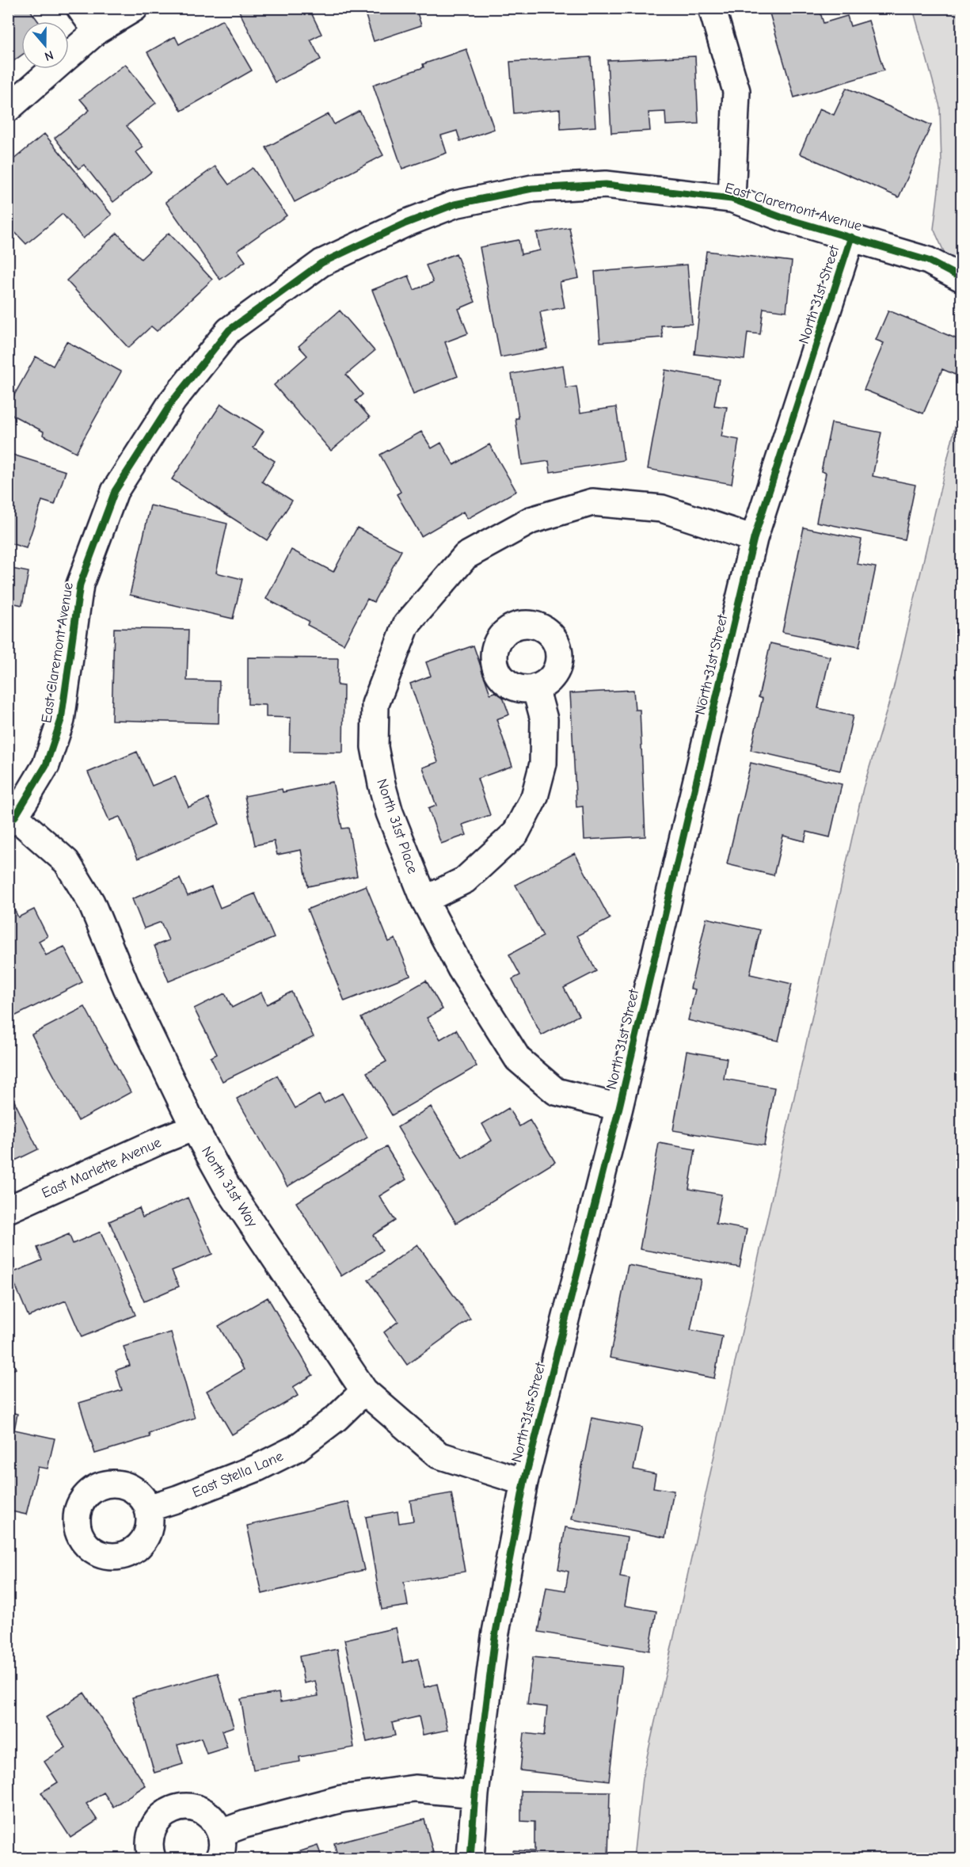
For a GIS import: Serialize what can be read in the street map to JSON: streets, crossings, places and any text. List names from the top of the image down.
{
  "streets": {
    "street": [
      "East Claremont Avenue",
      "North 31st Street",
      "North 31st Place",
      "East Marlette Avenue",
      "North 31st Way",
      "East Stella Lane"
    ]
  },
  "crossings": [
    ["East Claremont Avenue", "North 31st Street"],
    ["East Claremont Avenue", "North 31st Way"],
    ["North 31st Street", "North 31st Place"],
    ["North 31st Street", "North 31st Way"],
    ["East Marlette Avenue", "North 31st Way"],
    ["North 31st Way", "East Stella Lane"]
  ],
  "north": "bottom"
}
